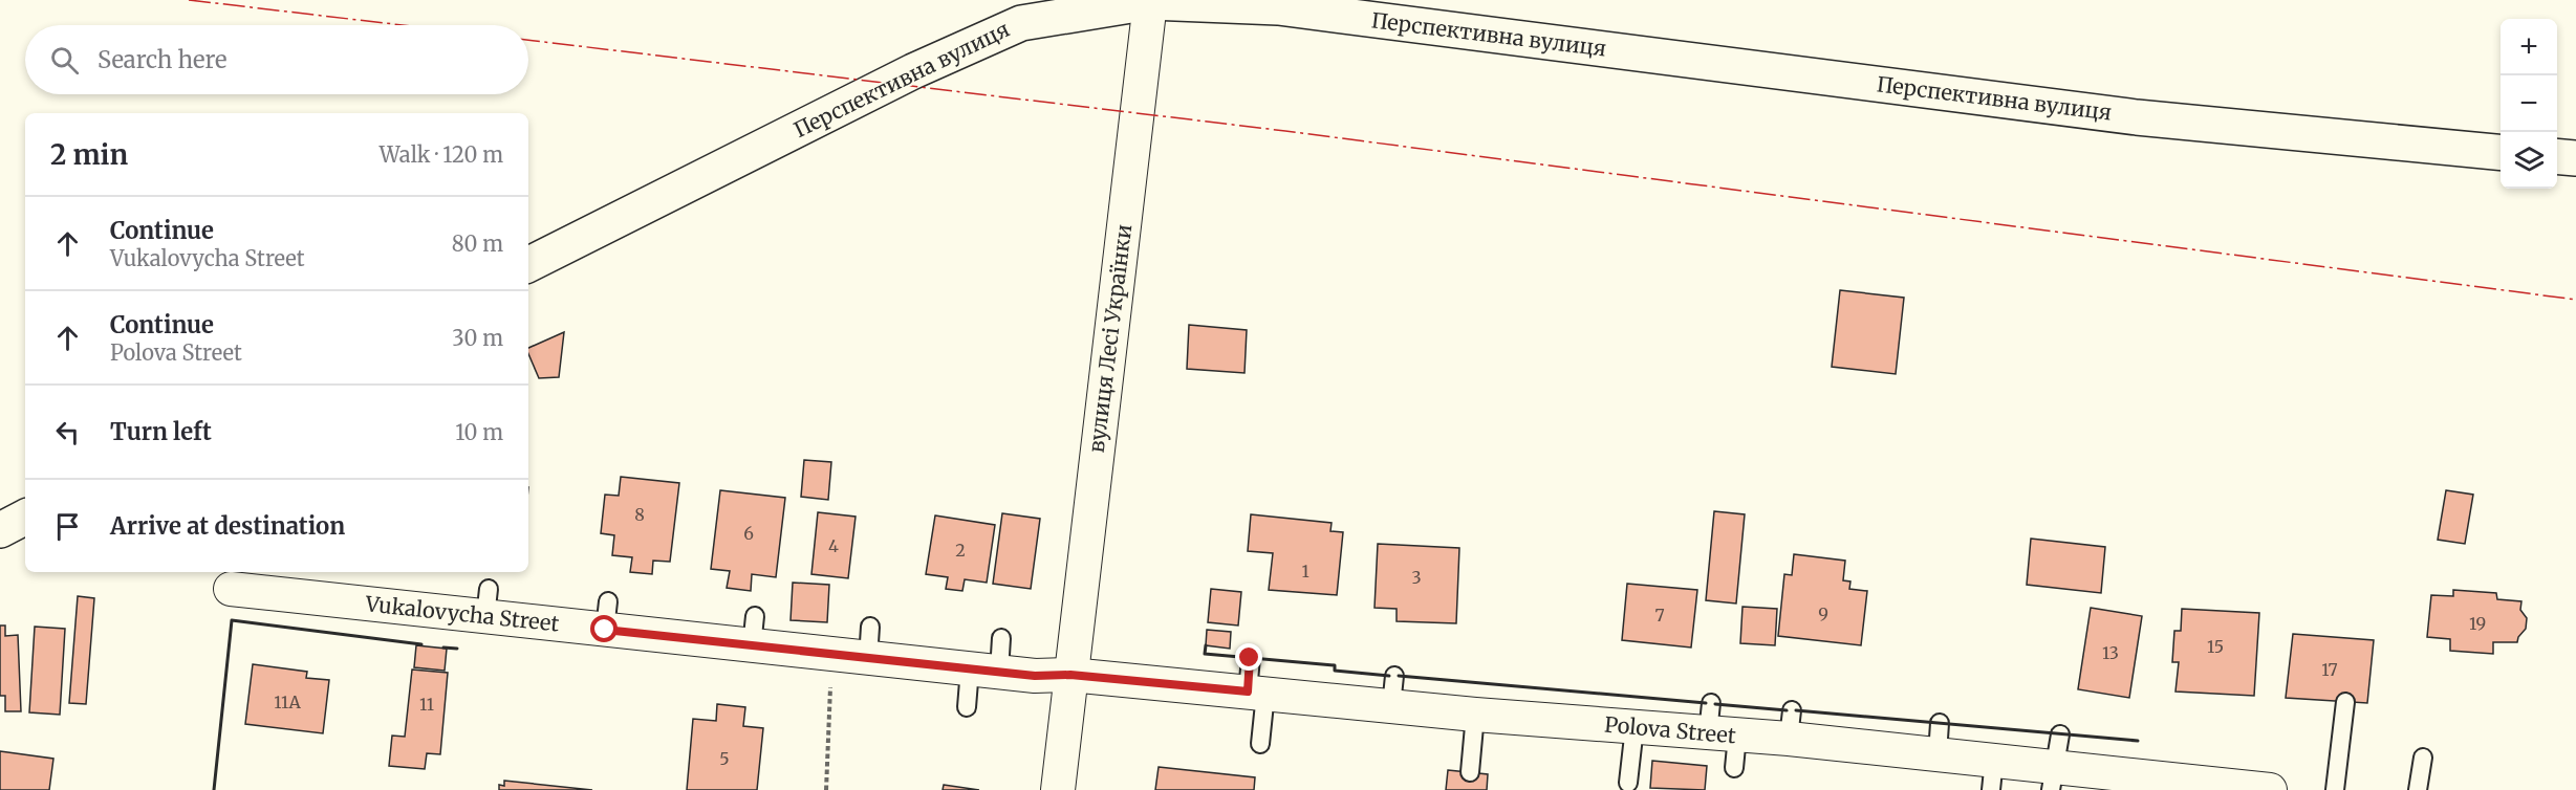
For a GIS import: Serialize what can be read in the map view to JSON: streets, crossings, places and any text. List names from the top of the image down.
{
  "streets": {
    "street": [
      "Перспективна вулиця",
      "вулиця Лесі Українки",
      "Vukalovycha Street",
      "Polova Street"
    ]
  },
  "crossings": [
    ["Перспективна вулиця", "вулиця Лесі Українки"],
    ["вулиця Лесі Українки", "Vukalovycha Street"],
    ["вулиця Лесі Українки", "Polova Street"],
    ["Vukalovycha Street", "Polova Street"]
  ],
  "house_numbers": [
    "8",
    "6",
    "4",
    "2",
    "1",
    "3",
    "9",
    "7",
    "19",
    "15",
    "13",
    "17",
    "11А",
    "11",
    "5"
  ],
  "page": {
    "map_buttons": ["+", "−"],
    "search": "Search here",
    "heading": ["2 min", "Walk · 120 m"],
    "list": [
      ["Continue", "Vukalovycha Street", "80 m"],
      ["Continue", "Polova Street", "30 m"],
      ["Turn left", "10 m"],
      "Arrive at destination"
    ]
  }
}
